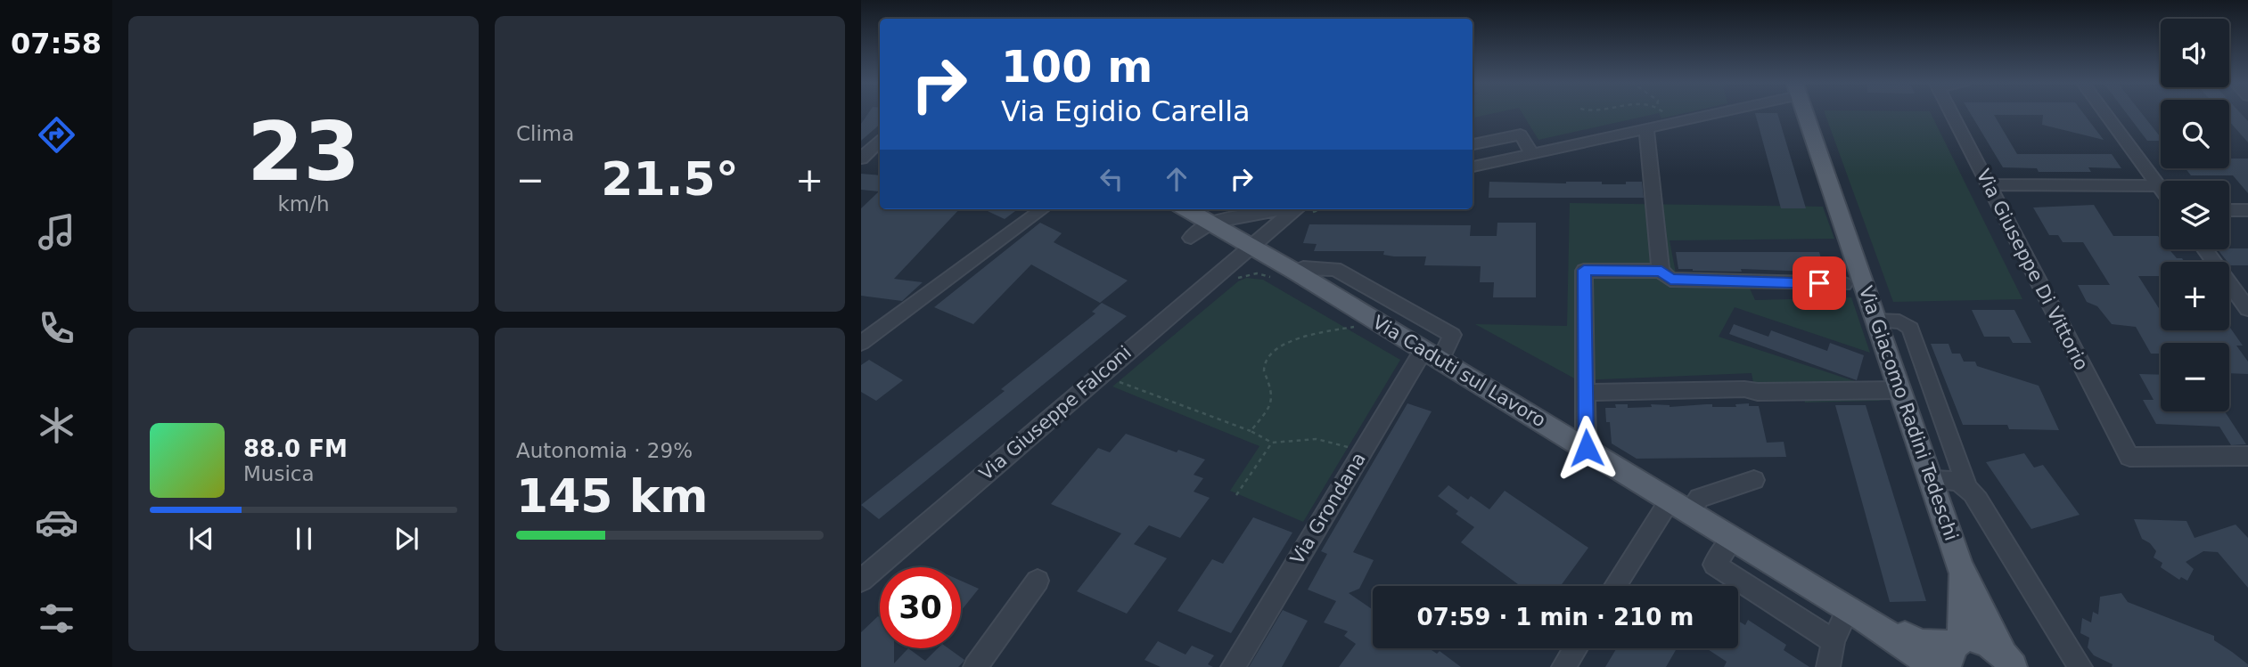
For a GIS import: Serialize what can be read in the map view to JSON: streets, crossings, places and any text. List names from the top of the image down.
{
  "streets": {
    "main road": ["Via Caduti sul Lavoro", "Via Giacomo Radini Tedeschi"],
    "street": ["Via Giuseppe Di Vittorio", "Via Giuseppe Falconi", "Via Grondana"]
  },
  "crossings": [
    ["Via Caduti sul Lavoro", "Via Giuseppe Falconi"],
    ["Via Caduti sul Lavoro", "Via Giacomo Radini Tedeschi"],
    ["Via Caduti sul Lavoro", "Via Grondana"]
  ],
  "page": {
    "tabs": "07:58",
    "tile": [
      ["23", "km/h"],
      "Clima",
      ["Autonomia · 29%", "145 km"]
    ],
    "map_buttons": ["+", "−"],
    "turn": ["100 m", "Via Egidio Carella"],
    "heat": ["−", "21.5°", "+"],
    "song": ["88.0 FM", "Musica"],
    "limit": "30",
    "trip": "07:59 · 1 min · 210 m"
  }
}
